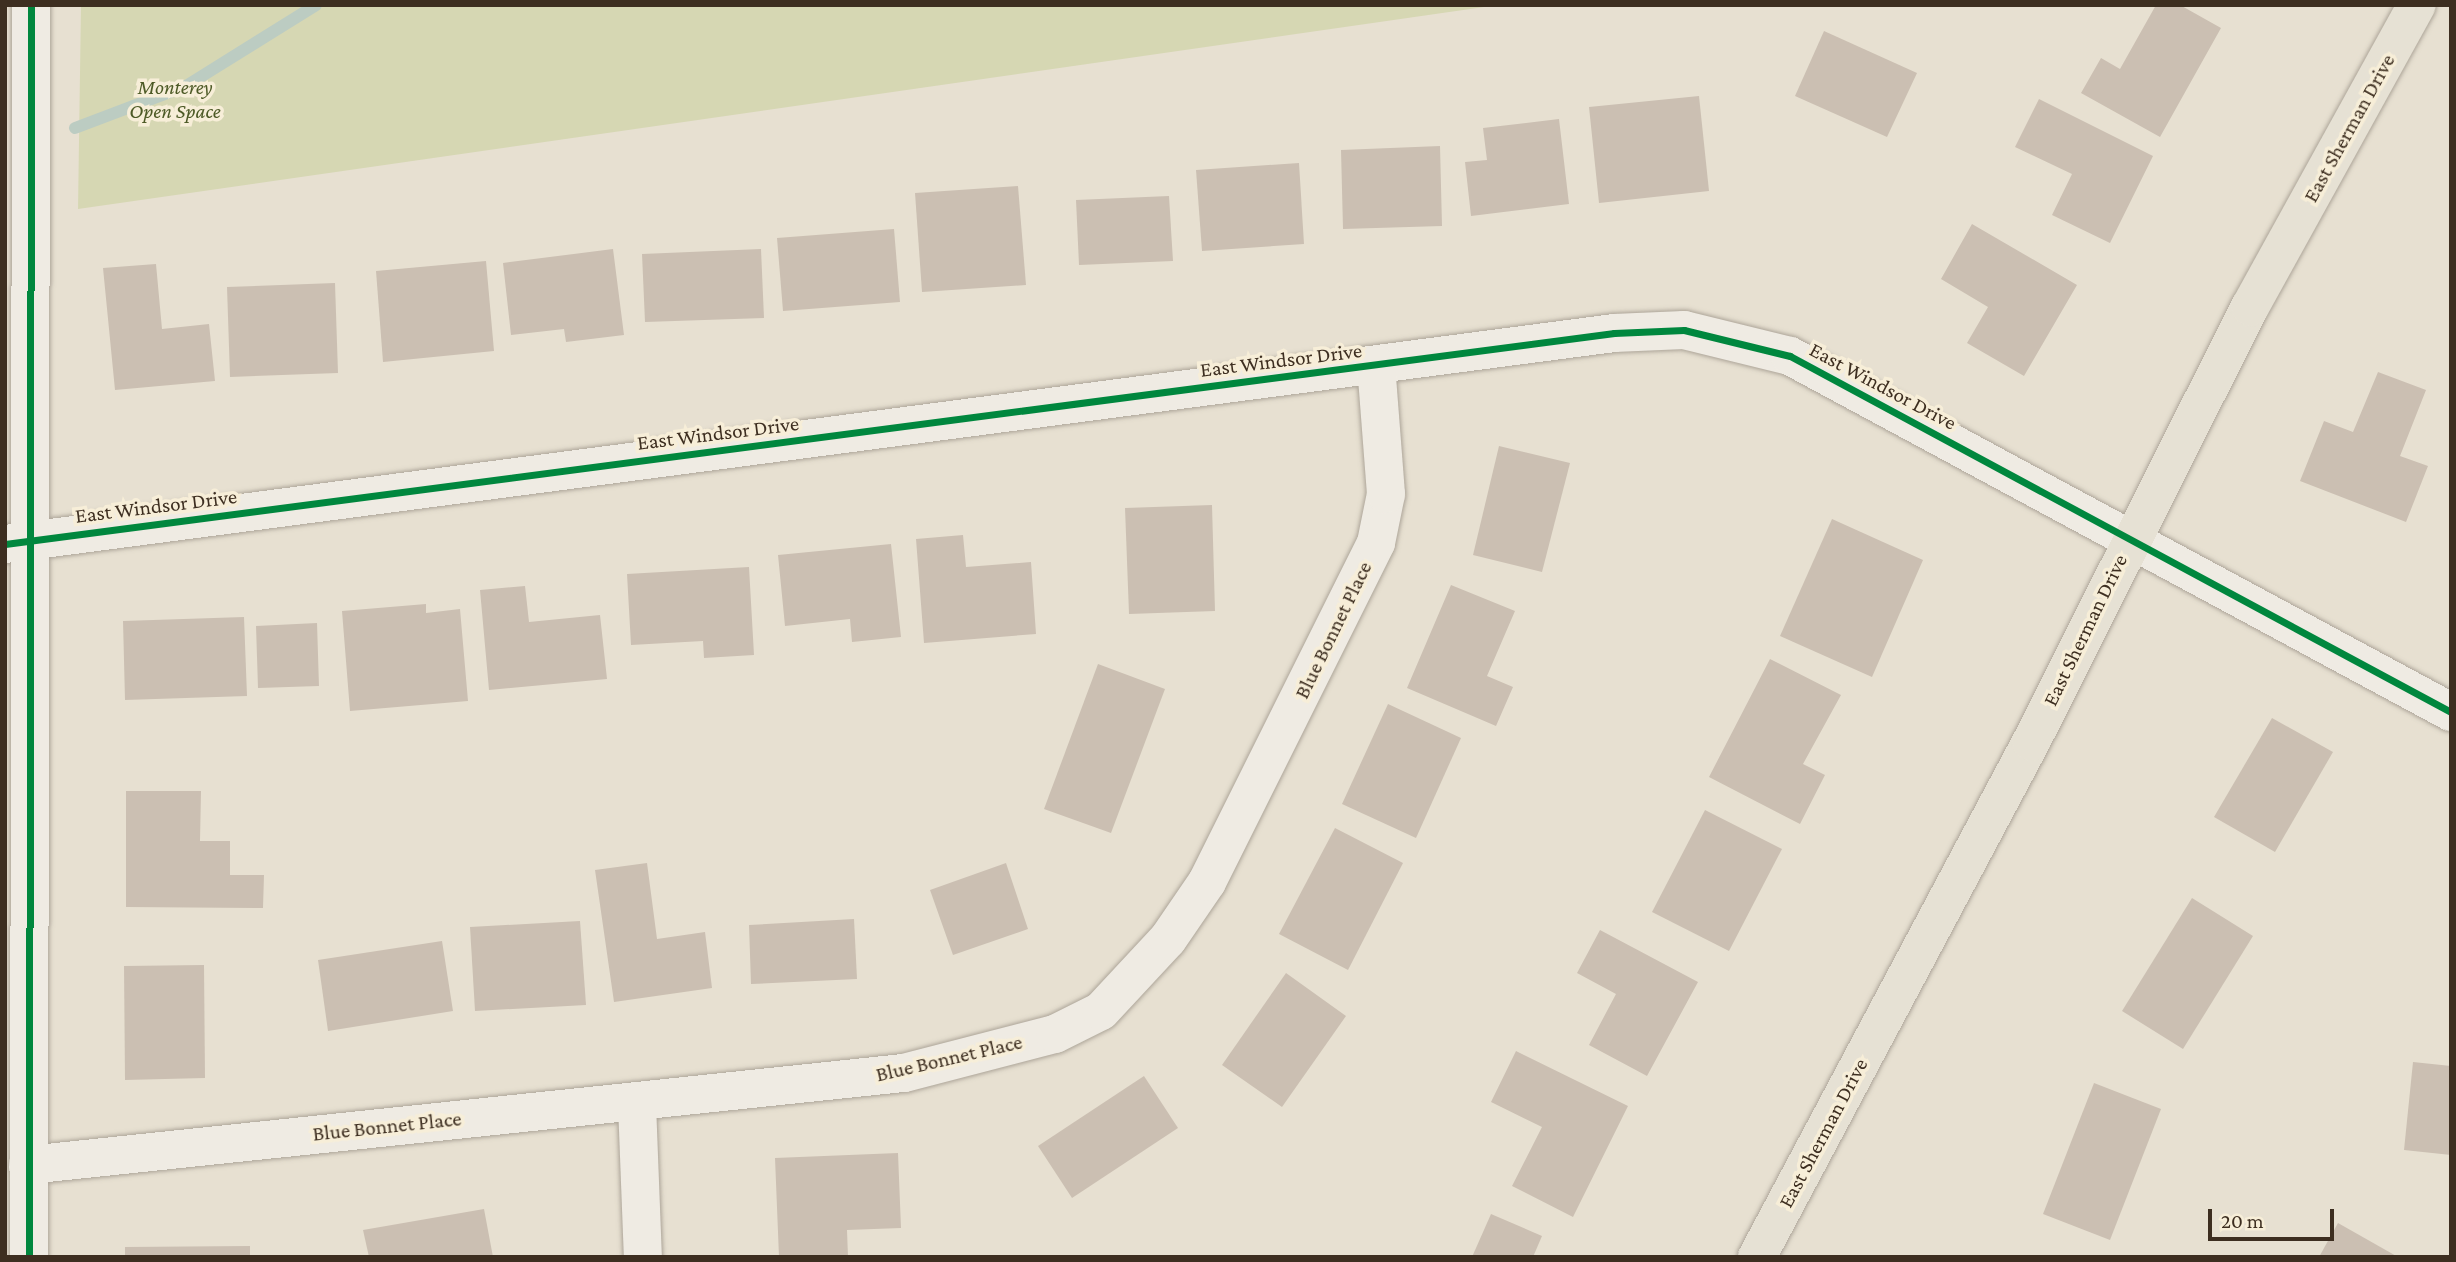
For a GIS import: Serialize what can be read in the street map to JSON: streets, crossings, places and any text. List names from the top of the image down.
{
  "streets": {
    "main road": ["East Sherman Drive"],
    "street": ["East Windsor Drive", "Blue Bonnet Place"]
  },
  "crossings": [
    ["East Sherman Drive", "East Windsor Drive"],
    ["East Windsor Drive", "Blue Bonnet Place"]
  ],
  "parks": ["Monterey Open Space"],
  "scale_bar": "20 m"
}
